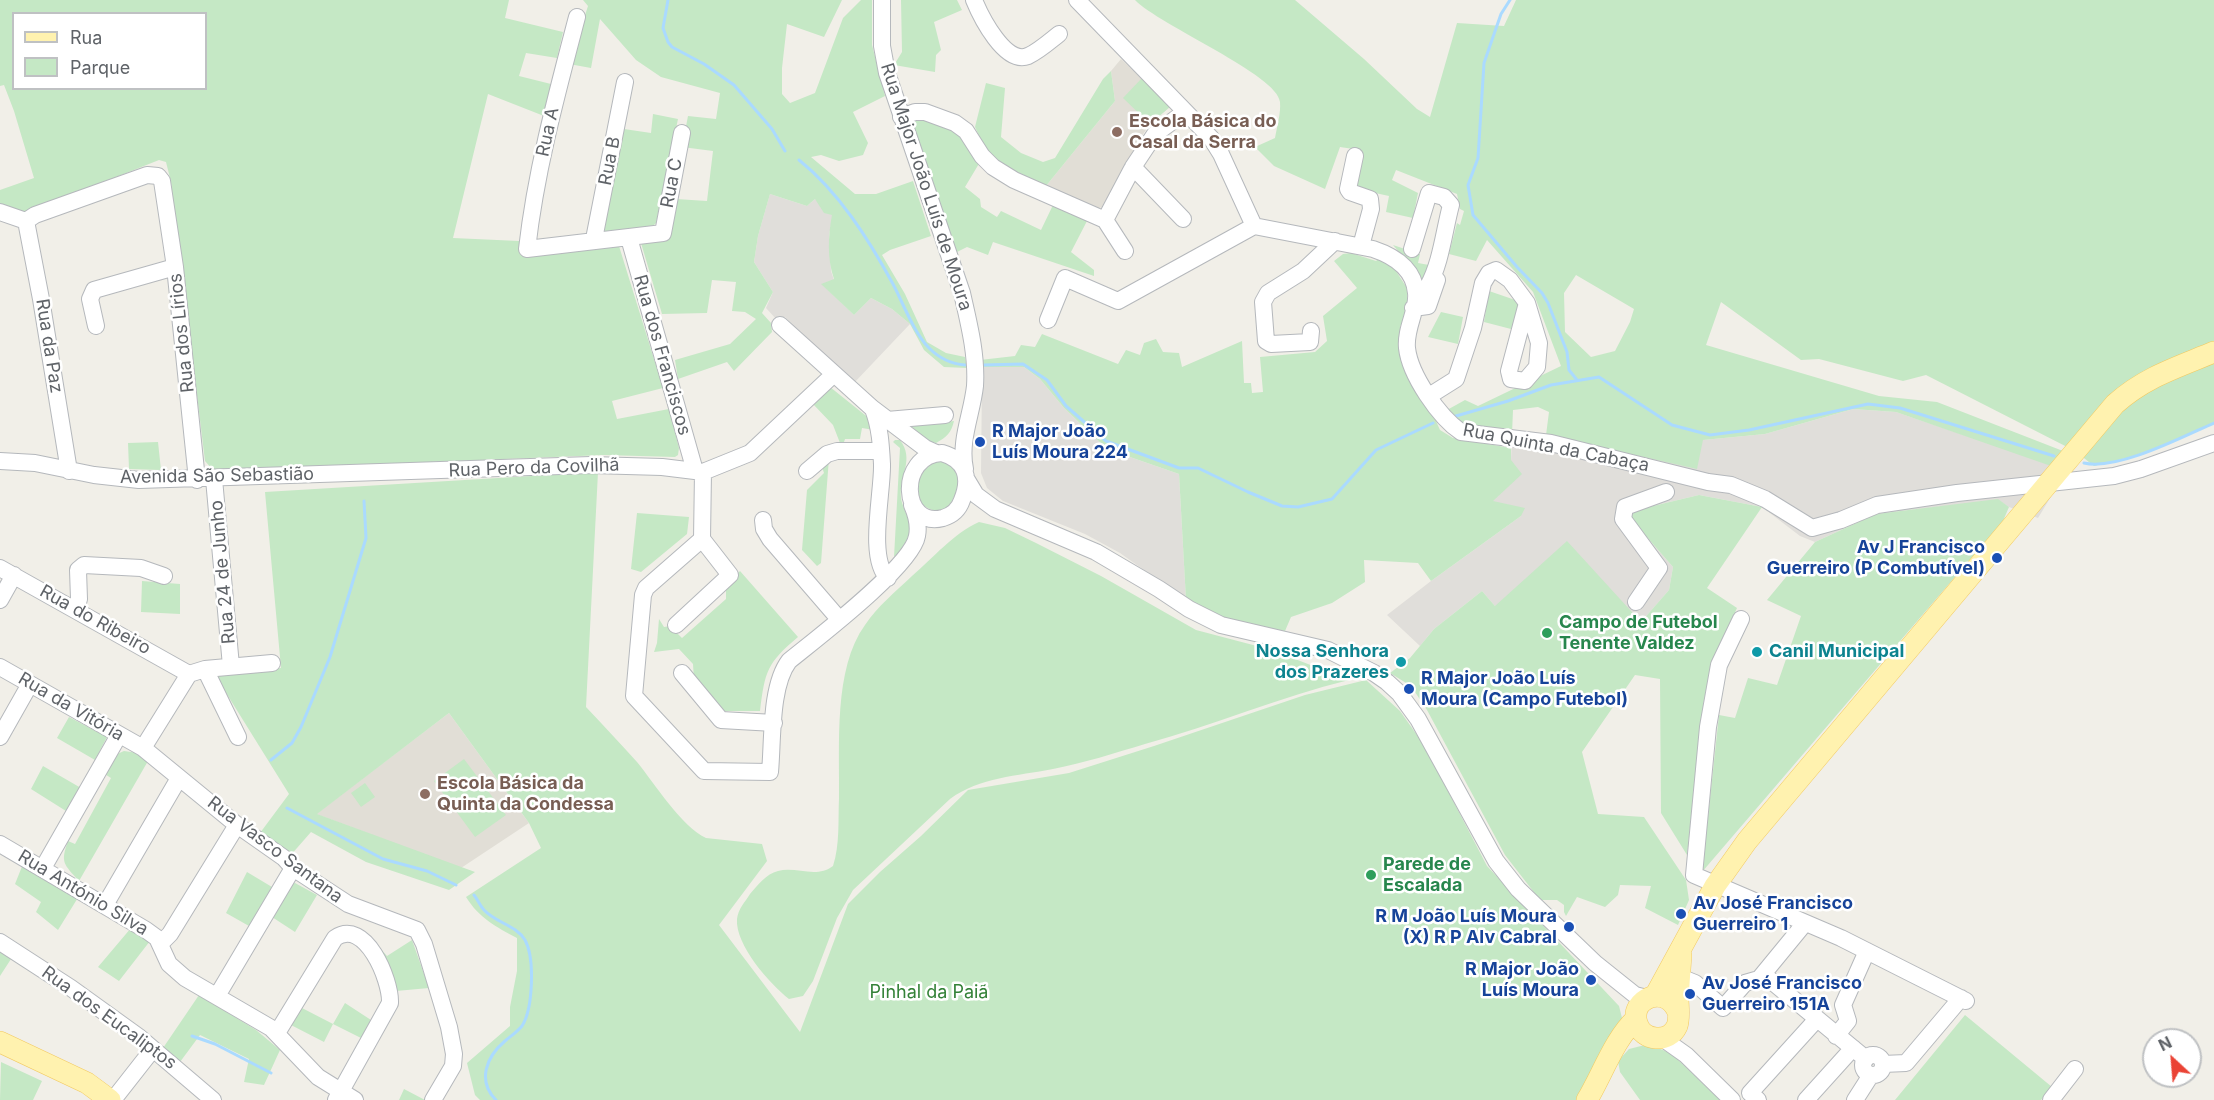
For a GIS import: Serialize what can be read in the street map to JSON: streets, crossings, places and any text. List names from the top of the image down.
{
  "streets": {
    "street": [
      "Rua A",
      "Rua B",
      "Rua C",
      "Rua Major João Luís de Moura",
      "Rua dos Lírios",
      "Rua da Paz",
      "Rua dos Franciscos",
      "Rua Quinta da Cabaça",
      "Rua Pero da Covilhã",
      "Avenida São Sebastião",
      "Rua 24 de Junho",
      "Rua do Ribeiro",
      "Rua da Vitória",
      "Rua Vasco Santana",
      "Rua António Silva",
      "Rua dos Eucaliptos"
    ]
  },
  "crossings": [
    ["Rua A", "Rua B"],
    ["Rua C", "Rua dos Franciscos"],
    ["Rua dos Lírios", "Rua da Paz"],
    ["Rua dos Lírios", "Avenida São Sebastião"],
    ["Rua da Paz", "Avenida São Sebastião"],
    ["Rua dos Franciscos", "Rua Pero da Covilhã"],
    ["Rua Pero da Covilhã", "Avenida São Sebastião"],
    ["Avenida São Sebastião", "Rua 24 de Junho"],
    ["Rua da Vitória", "Rua Vasco Santana"]
  ],
  "parks": ["Pinhal da Paiã"],
  "places": [
    "Escola Básica do Casal da Serra",
    "R Major João Luís Moura 224",
    "Av J Francisco Guerreiro (P Combutível)",
    "Campo de Futebol Tenente Valdez",
    "Canil Municipal",
    "Nossa Senhora dos Prazeres",
    "R Major João Luís Moura (Campo Futebol)",
    "Escola Básica da Quinta da Condessa",
    "Parede de Escalada",
    "Av José Francisco Guerreiro 1",
    "R M João Luís Moura (X) R P Alv Cabral",
    "R Major João Luís Moura",
    "Av José Francisco Guerreiro 151A"
  ],
  "legend": ["Rua", "Parque"],
  "north": "top left"
}
